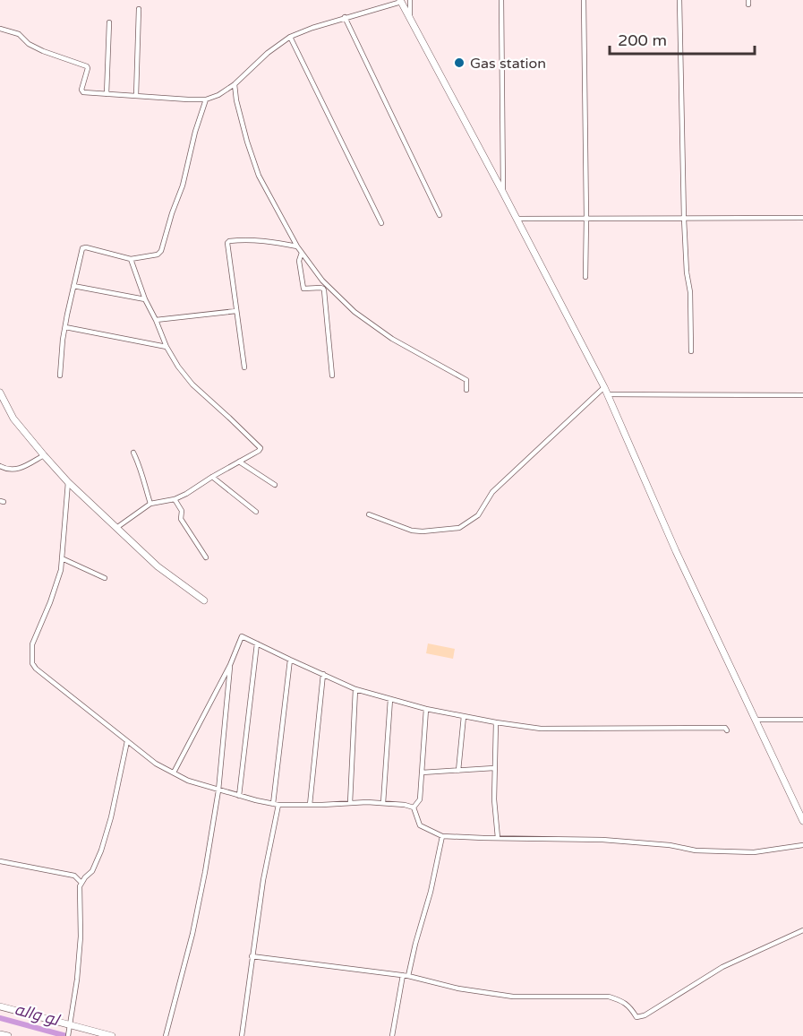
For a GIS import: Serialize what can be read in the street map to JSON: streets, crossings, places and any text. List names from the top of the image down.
{
  "water": ["لو واله"],
  "places": ["Gas station"],
  "scale_bar": "200 m"
}
